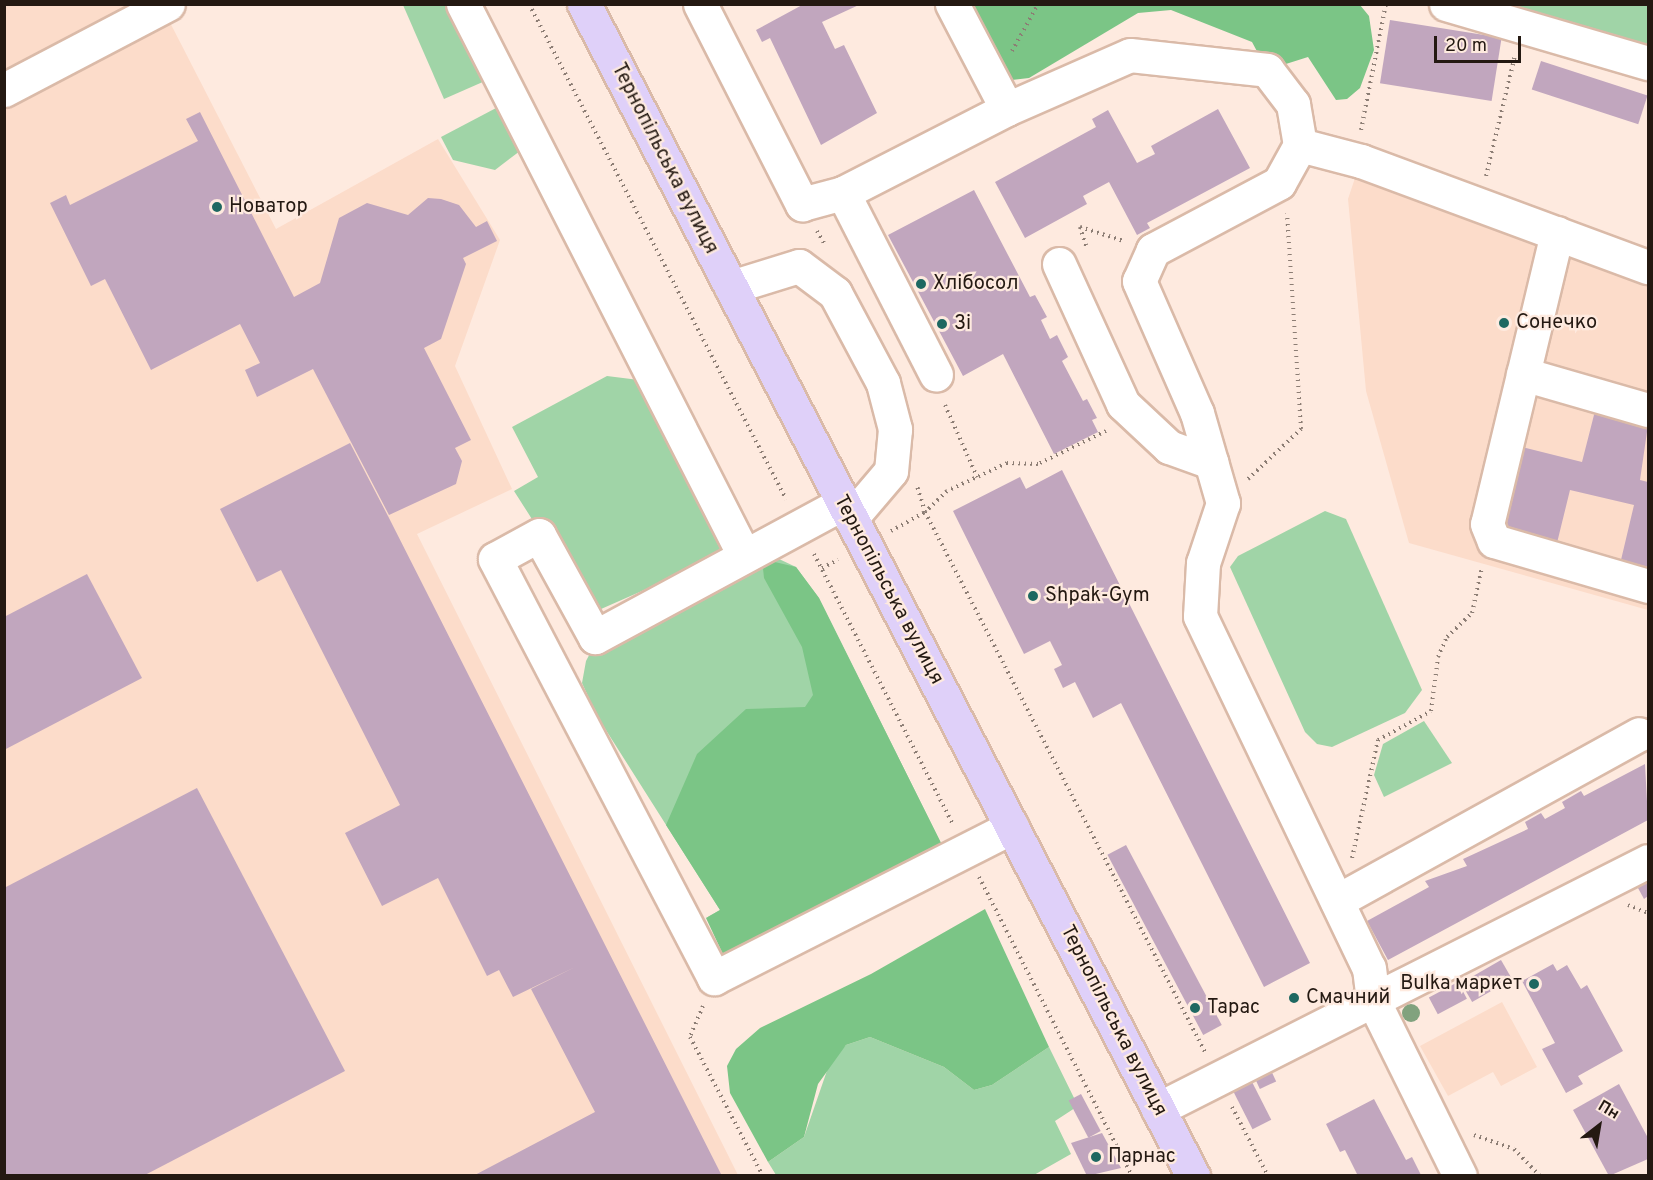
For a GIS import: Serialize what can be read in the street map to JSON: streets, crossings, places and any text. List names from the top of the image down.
{
  "streets": {
    "main road": ["Тернопільська вулиця"]
  },
  "places": [
    "Новатор",
    "Хлібосол",
    "Сонечко",
    "3і",
    "Shpak-Gym",
    "Bulka маркет",
    "Смачний",
    "Тарас",
    "Парнас"
  ],
  "scale_bar": "20 m",
  "north": "top right"
}
